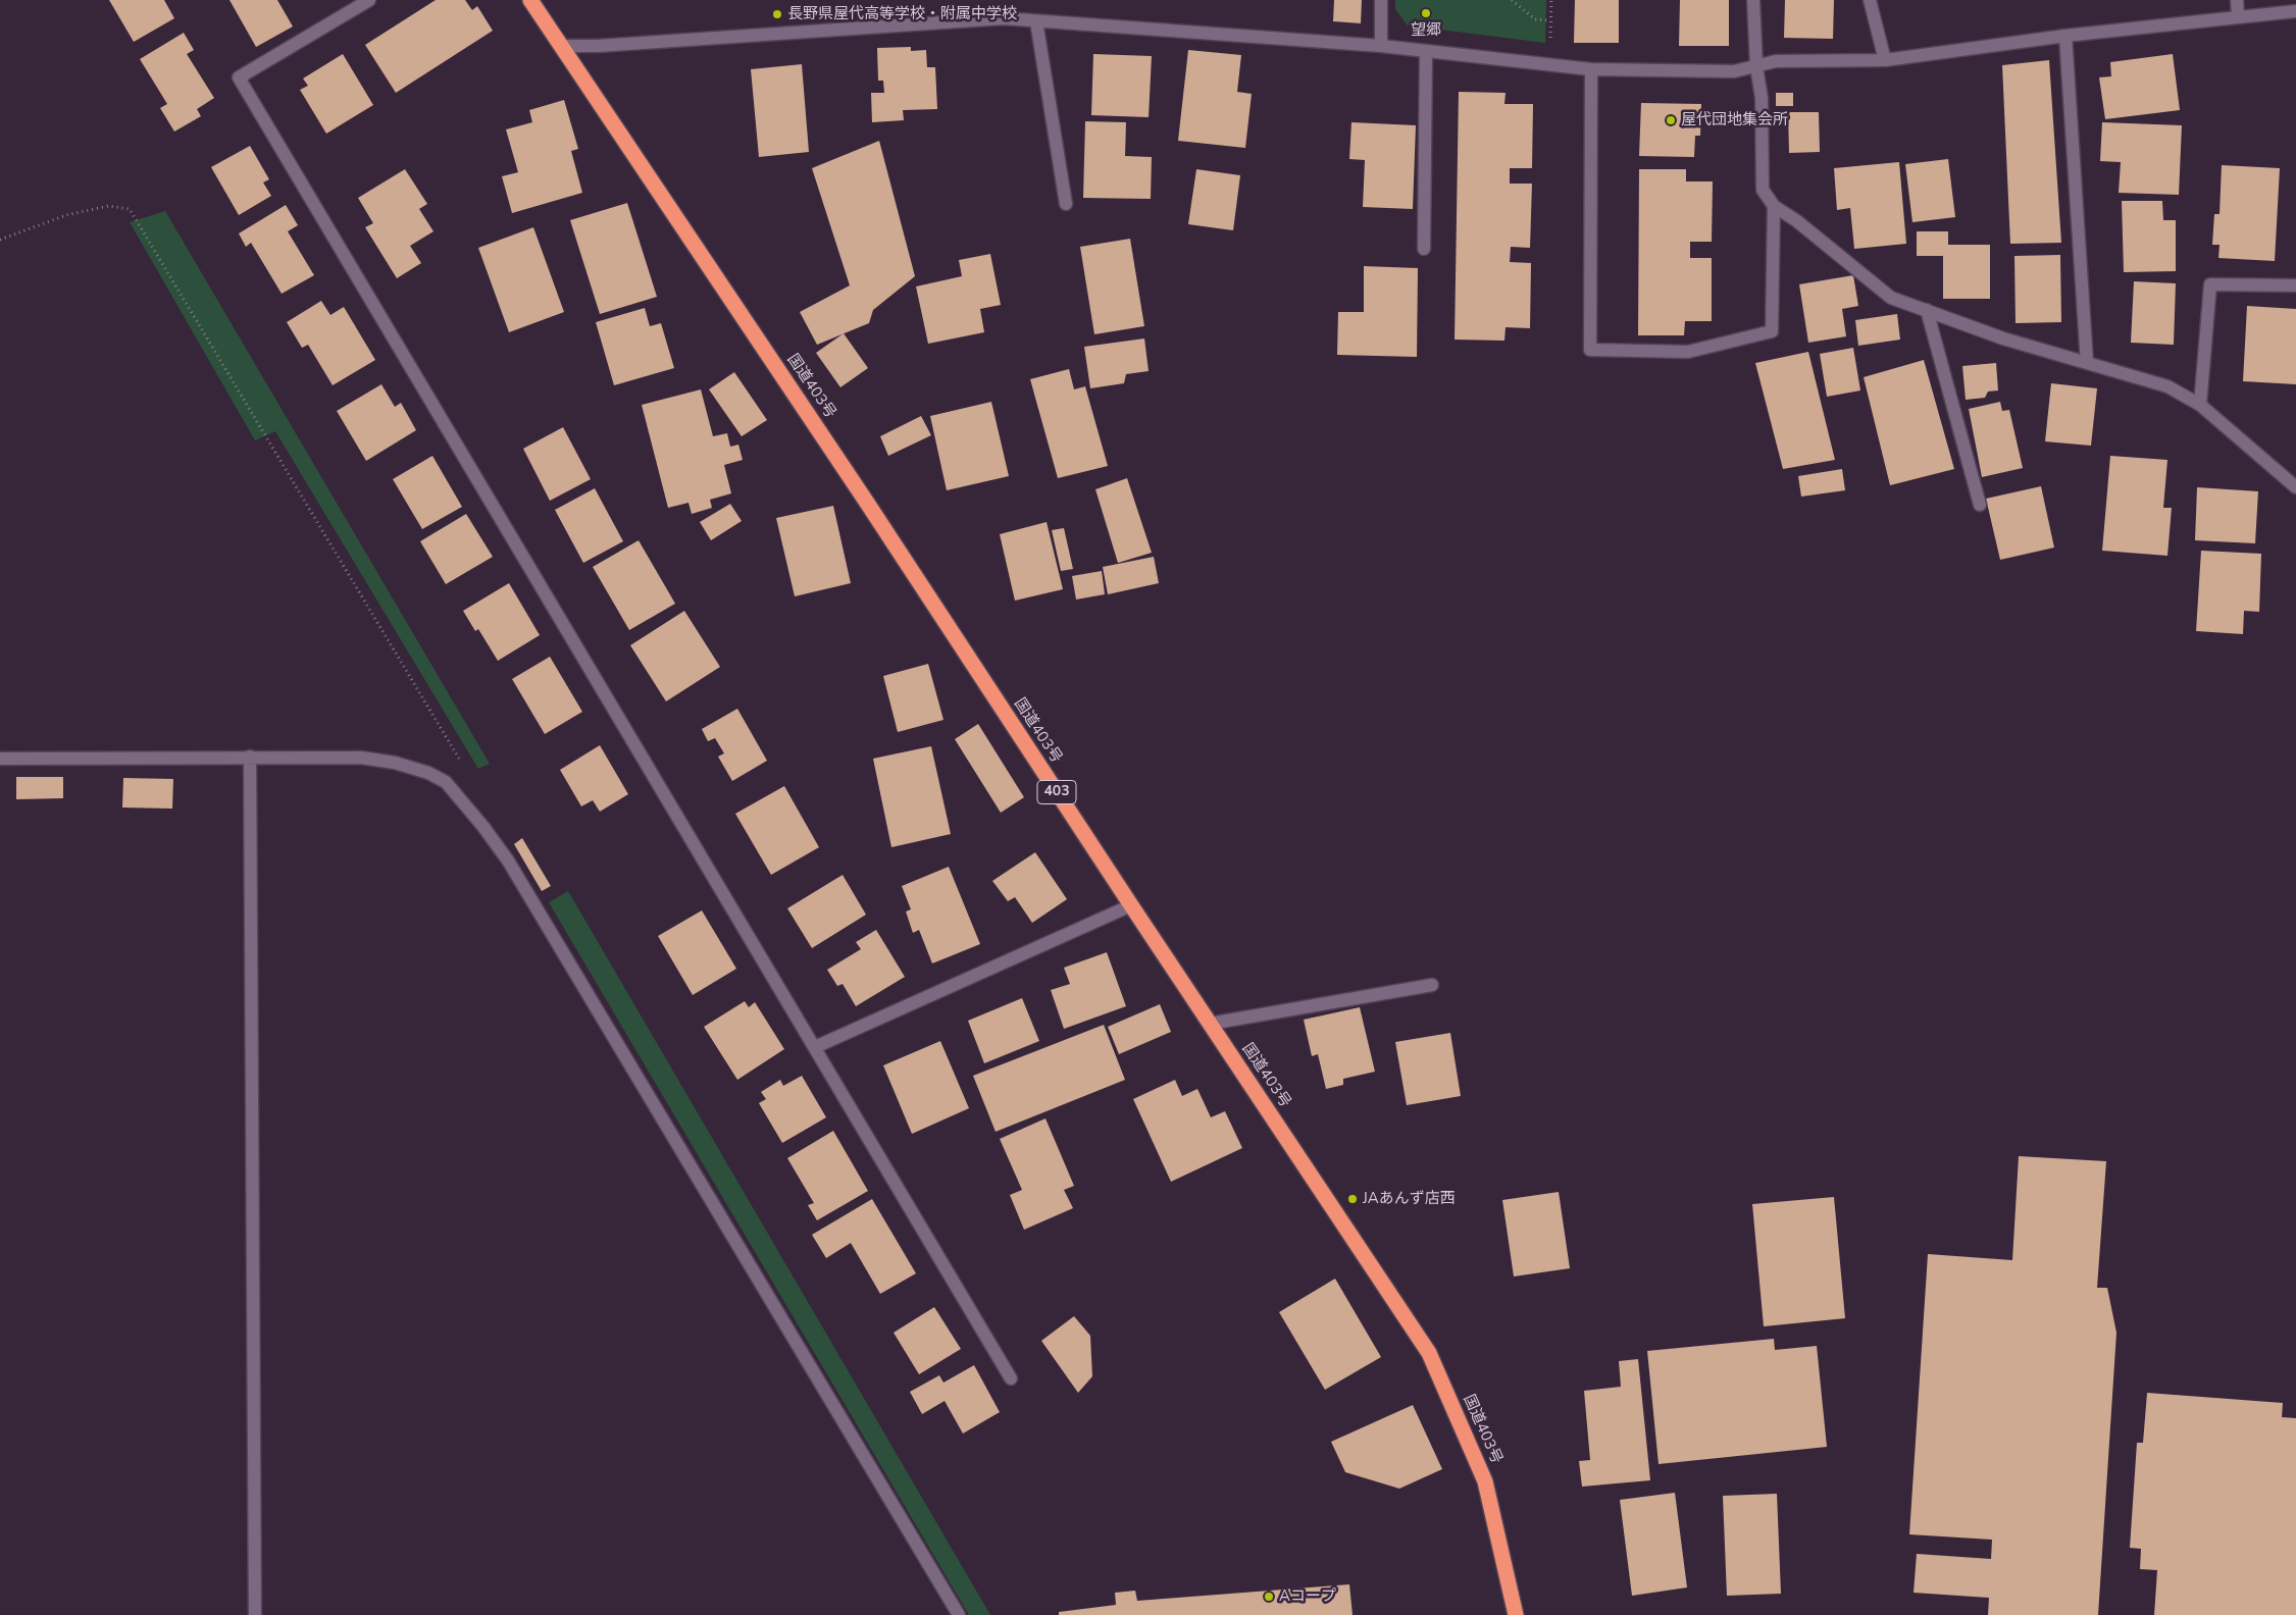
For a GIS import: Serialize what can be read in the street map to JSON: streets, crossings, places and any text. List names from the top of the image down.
{
  "streets": {
    "highway": ["国道403号", "403"]
  },
  "places": [
    "望郷",
    "長野県屋代高等学校・附属中学校",
    "屋代団地集会所",
    "JAあんず店西",
    "Aコープ"
  ]
}
